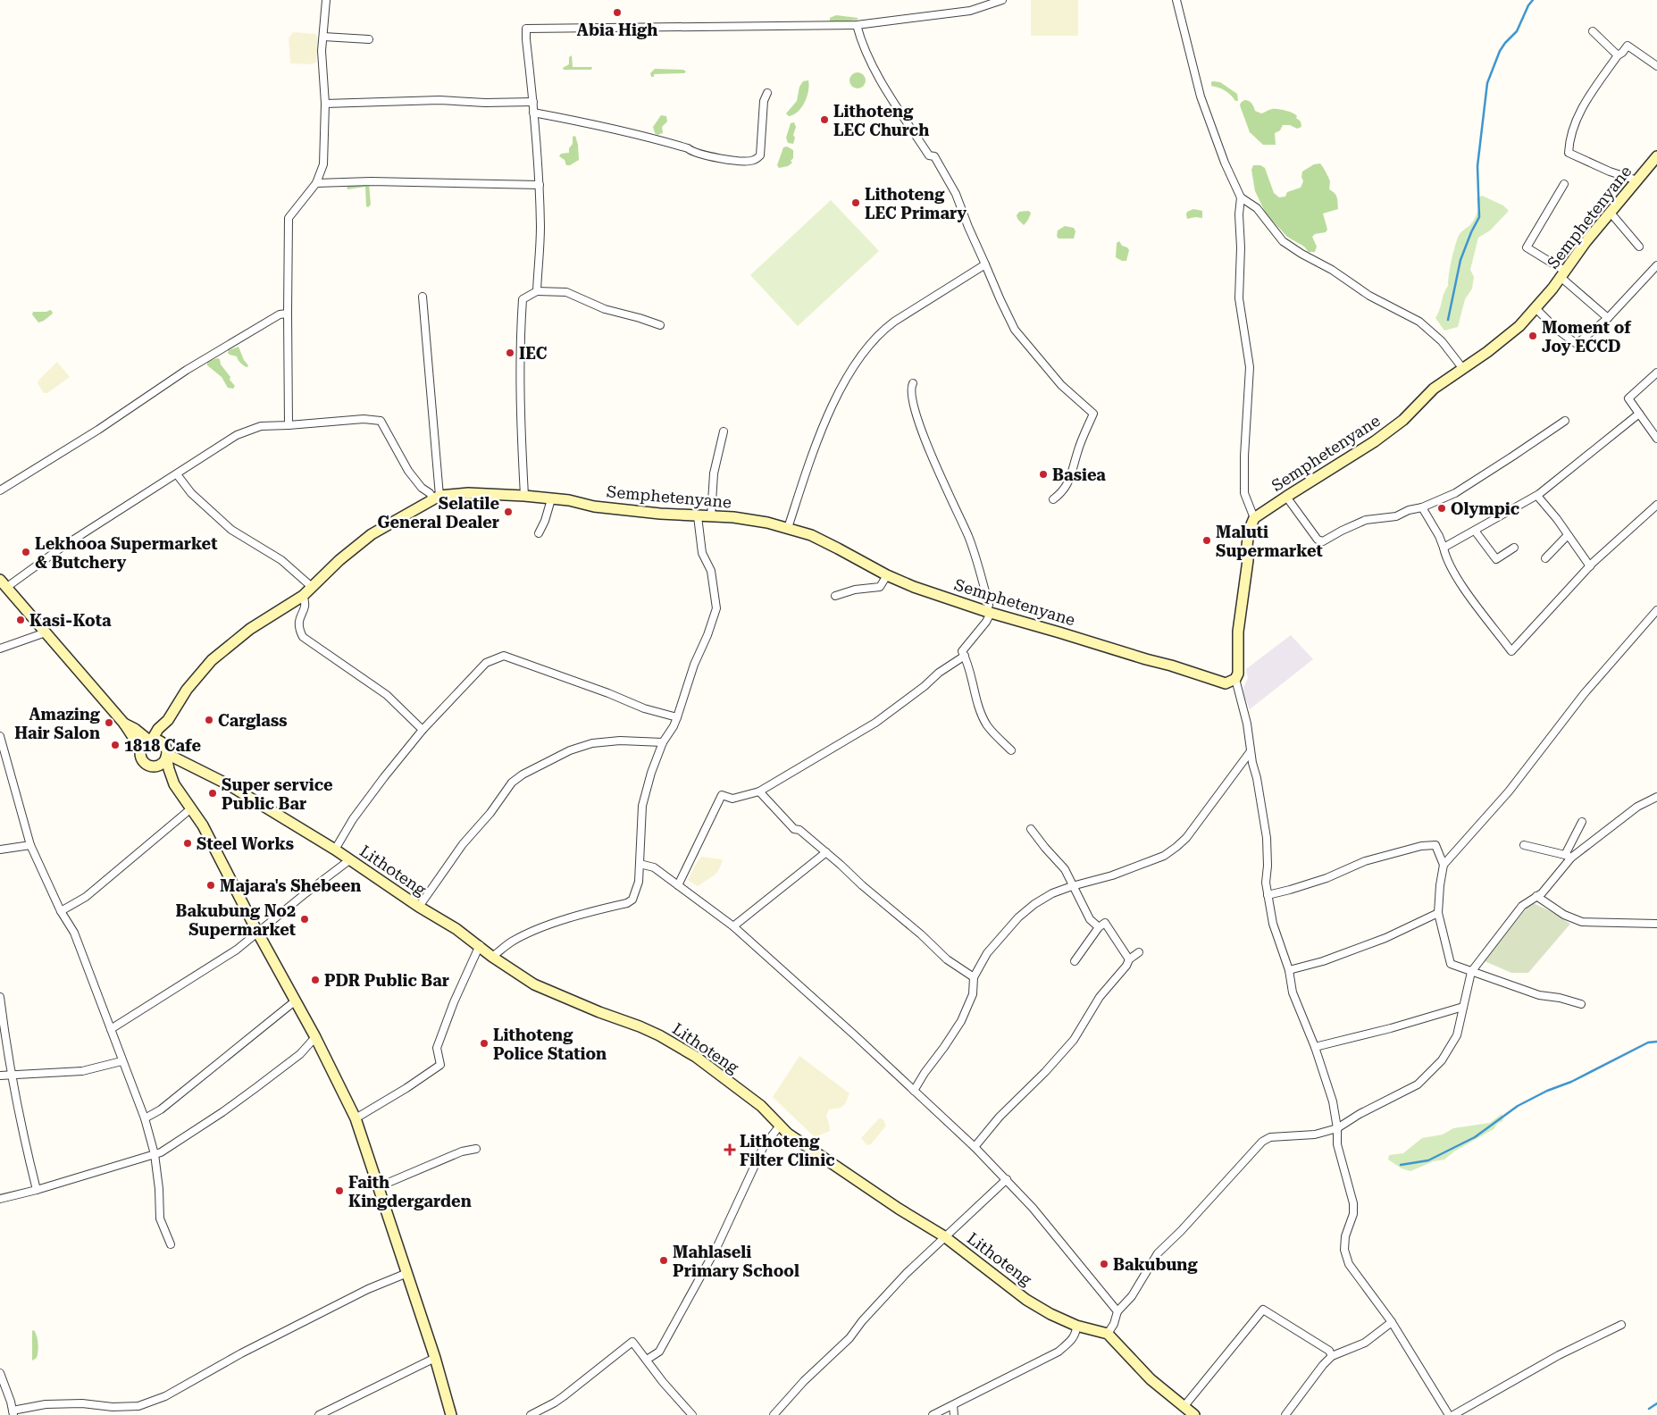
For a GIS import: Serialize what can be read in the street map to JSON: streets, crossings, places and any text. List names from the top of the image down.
{
  "streets": {
    "main road": ["Semphetenyane", "Lithoteng"]
  },
  "crossings": [
    ["Semphetenyane", "Lithoteng"]
  ],
  "places": {
    "other": [
      "Abia High",
      "Lithoteng LEC Church",
      "Lithoteng LEC Primary",
      "Moment of Joy ECCD",
      "IEC",
      "Basiea",
      "Olympic",
      "Selatile General Dealer",
      "Maluti Supermarket",
      "Lekhooa Supermarket & Butchery",
      "Kasi-Kota",
      "Carglass",
      "Amazing Hair Salon",
      "1818 Cafe",
      "Super service Public Bar",
      "Steel Works",
      "Majara's Shebeen",
      "Bakubung No2 Supermarket",
      "PDR Public Bar",
      "Lithoteng Police Station",
      "Faith Kingdergarden",
      "Mahlaseli Primary School",
      "Bakubung"
    ],
    "health": ["Lithoteng Filter Clinic"]
  }
}
